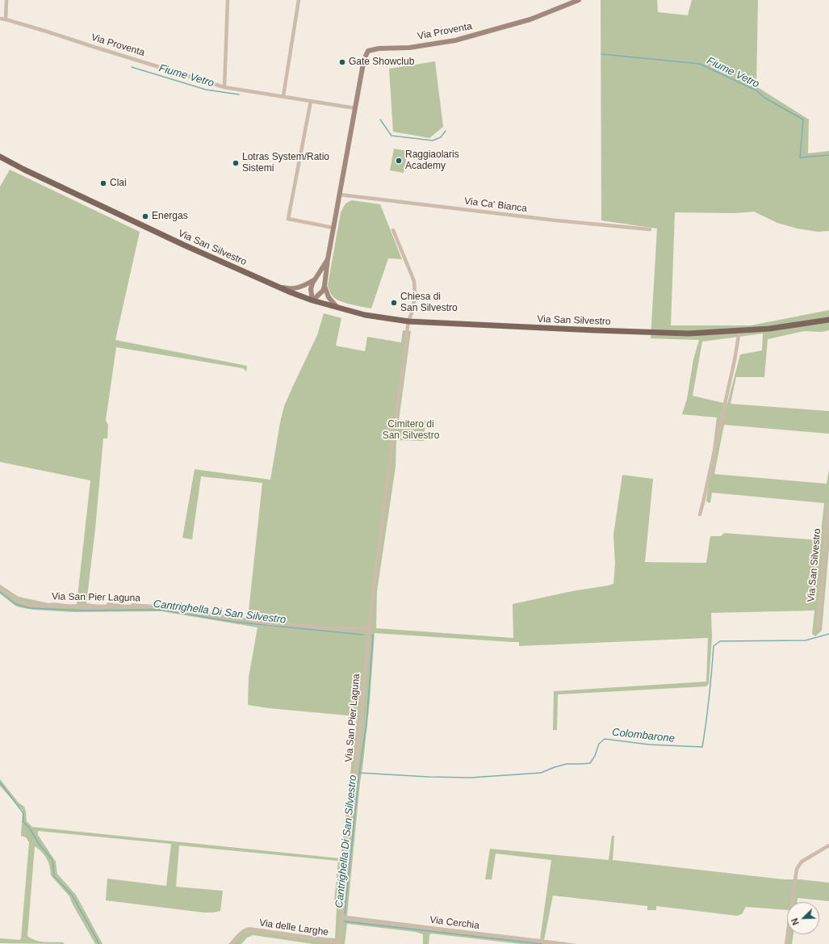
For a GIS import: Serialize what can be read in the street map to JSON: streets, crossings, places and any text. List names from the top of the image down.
{
  "streets": {
    "main road": ["Via San Silvestro"],
    "street": [
      "Via Proventa",
      "Via Ca' Bianca",
      "Via San Pier Laguna",
      "Via Cerchia",
      "Via delle Larghe"
    ]
  },
  "crossings": [
    ["Via Proventa", "Via Ca' Bianca"],
    ["Via Proventa", "Via San Silvestro"],
    ["Via San Silvestro", "Via San Pier Laguna"],
    ["Via San Pier Laguna", "Via Cerchia"],
    ["Via San Pier Laguna", "Via delle Larghe"]
  ],
  "water": ["Fiume Vetro", "Cantrighella Di San Silvestro", "Colombarone"],
  "parks": ["Cimitero di San Silvestro"],
  "places": [
    "Gate Showclub",
    "Raggiaolaris Academy",
    "Lotras System/Ratio Sistemi",
    "Clai",
    "Energas",
    "Chiesa di San Silvestro"
  ],
  "north": "bottom left"
}
